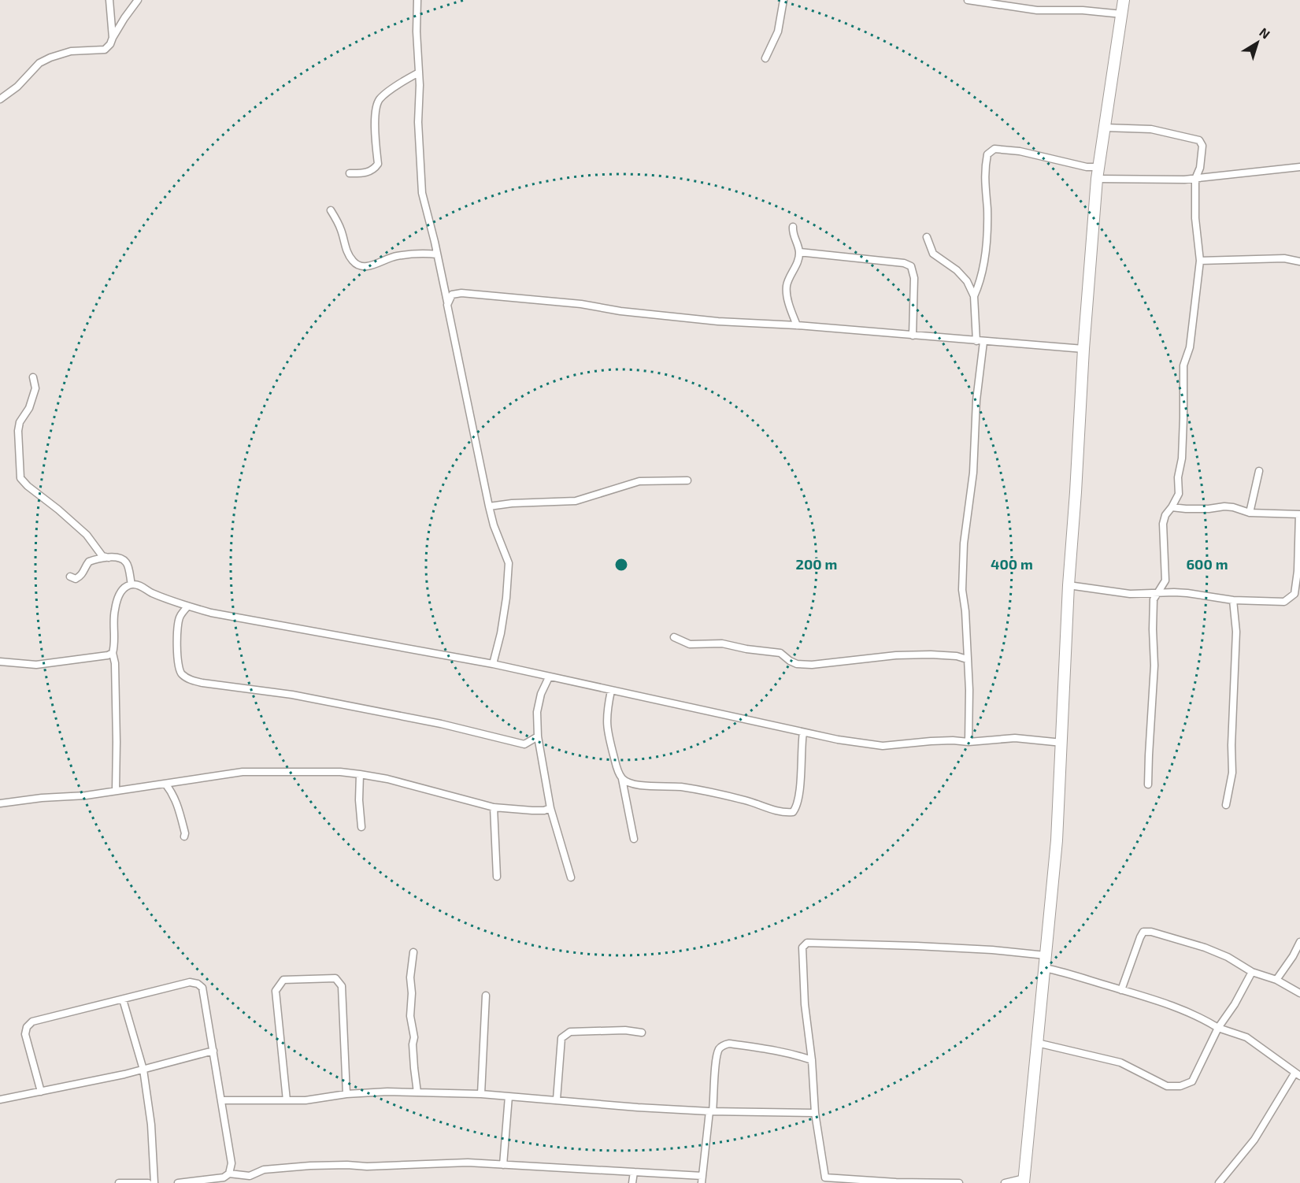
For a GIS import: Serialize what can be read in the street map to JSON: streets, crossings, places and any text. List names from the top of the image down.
{
  "north": "top right",
  "rings": ["200 m", "400 m", "600 m"]
}
